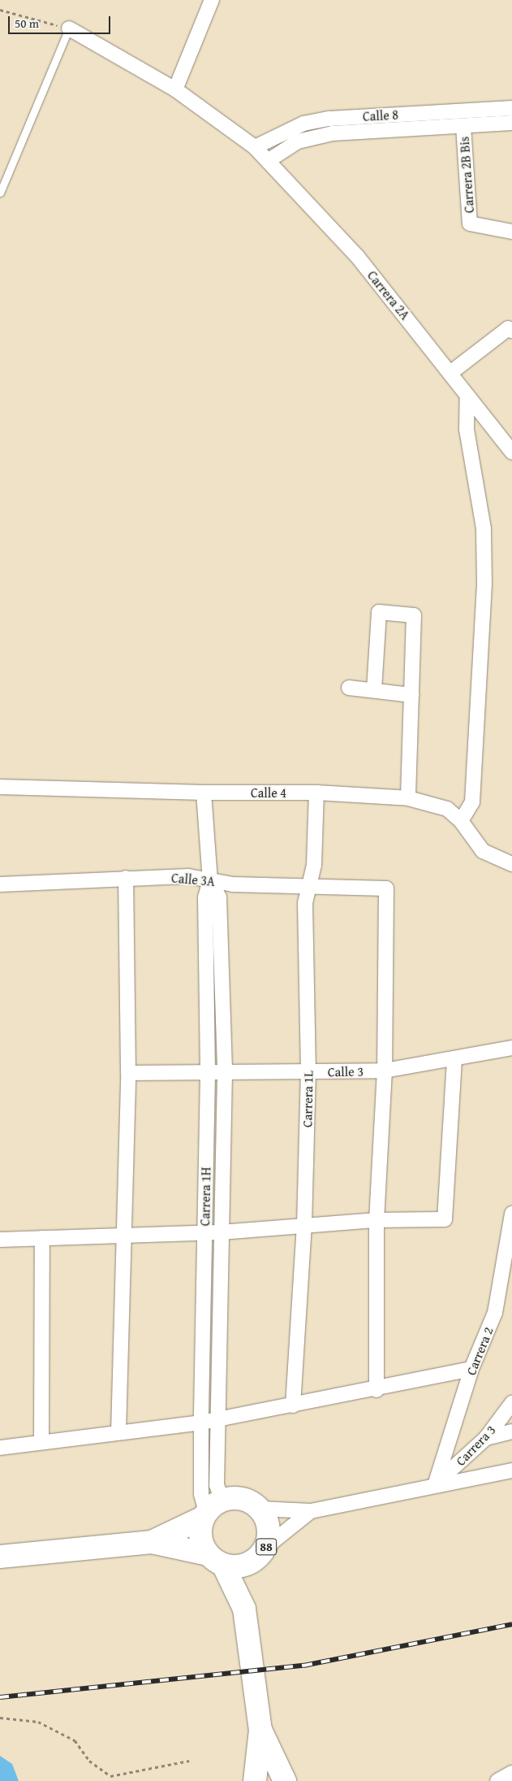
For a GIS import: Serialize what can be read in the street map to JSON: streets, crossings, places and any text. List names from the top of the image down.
{
  "streets": {
    "highway": ["88"],
    "street": [
      "Calle 8",
      "Carrera 2B Bis",
      "Carrera 2A",
      "Calle 4",
      "Calle 3A",
      "Calle 3",
      "Carrera 1L",
      "Carrera 1H",
      "Carrera 2",
      "Carrera 3"
    ]
  },
  "crossings": [
    ["Calle 8", "Carrera 2B Bis"],
    ["Calle 8", "Carrera 2A"],
    ["Calle 4", "Carrera 1L"],
    ["Calle 4", "Carrera 1H"],
    ["Calle 3A", "Calle 3"],
    ["Calle 3A", "Carrera 1L"],
    ["Calle 3A", "Carrera 1H"],
    ["Calle 3", "Carrera 1L"],
    ["Calle 3", "Carrera 1H"],
    ["Carrera 1H", "88"],
    ["Carrera 2", "Carrera 3"]
  ],
  "scale_bar": "50 m"
}
